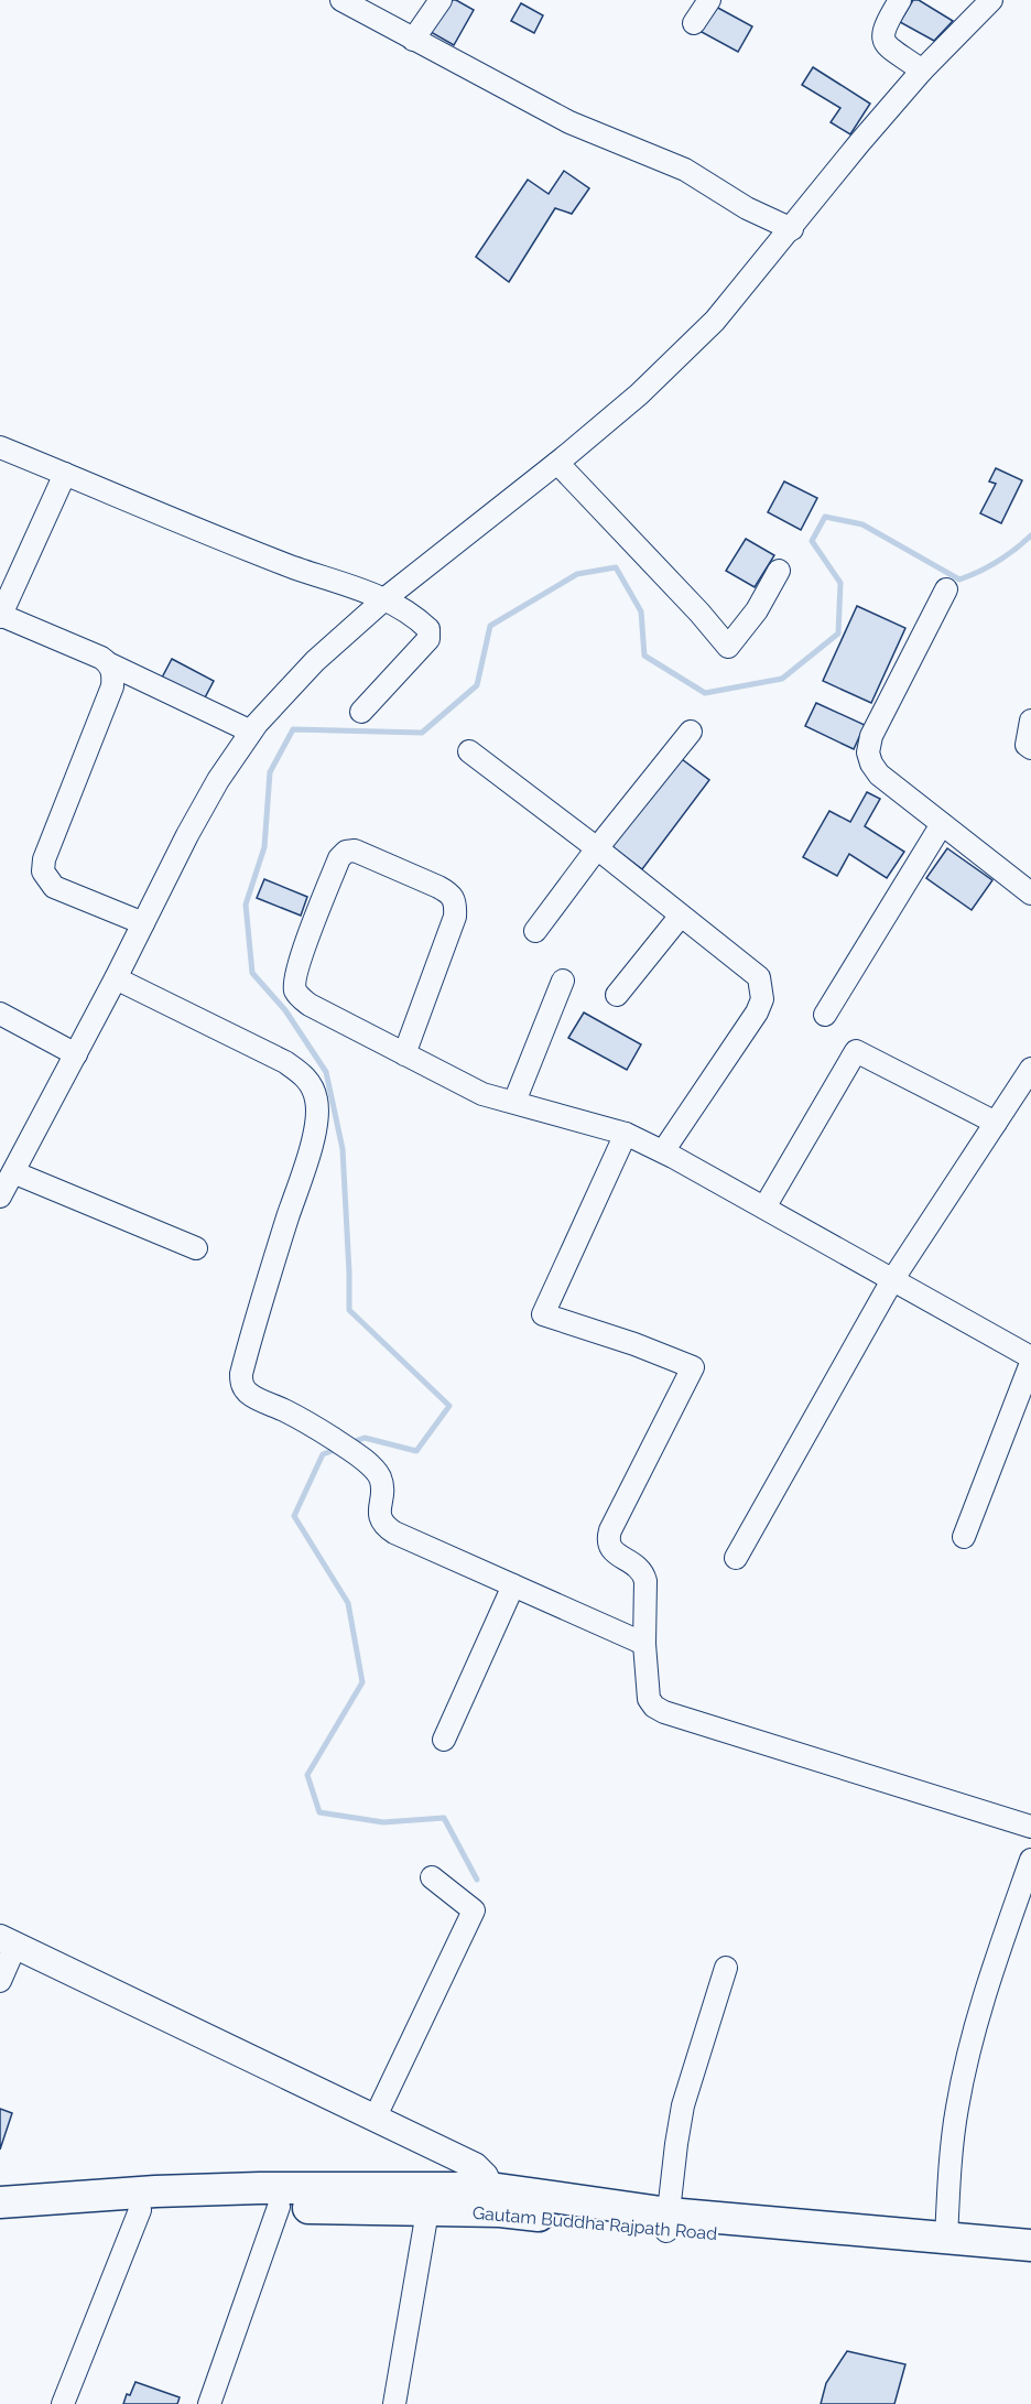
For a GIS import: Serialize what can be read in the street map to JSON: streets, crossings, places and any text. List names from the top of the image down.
{
  "streets": {
    "highway": ["Gautam Buddha Rajpath Road"]
  }
}
